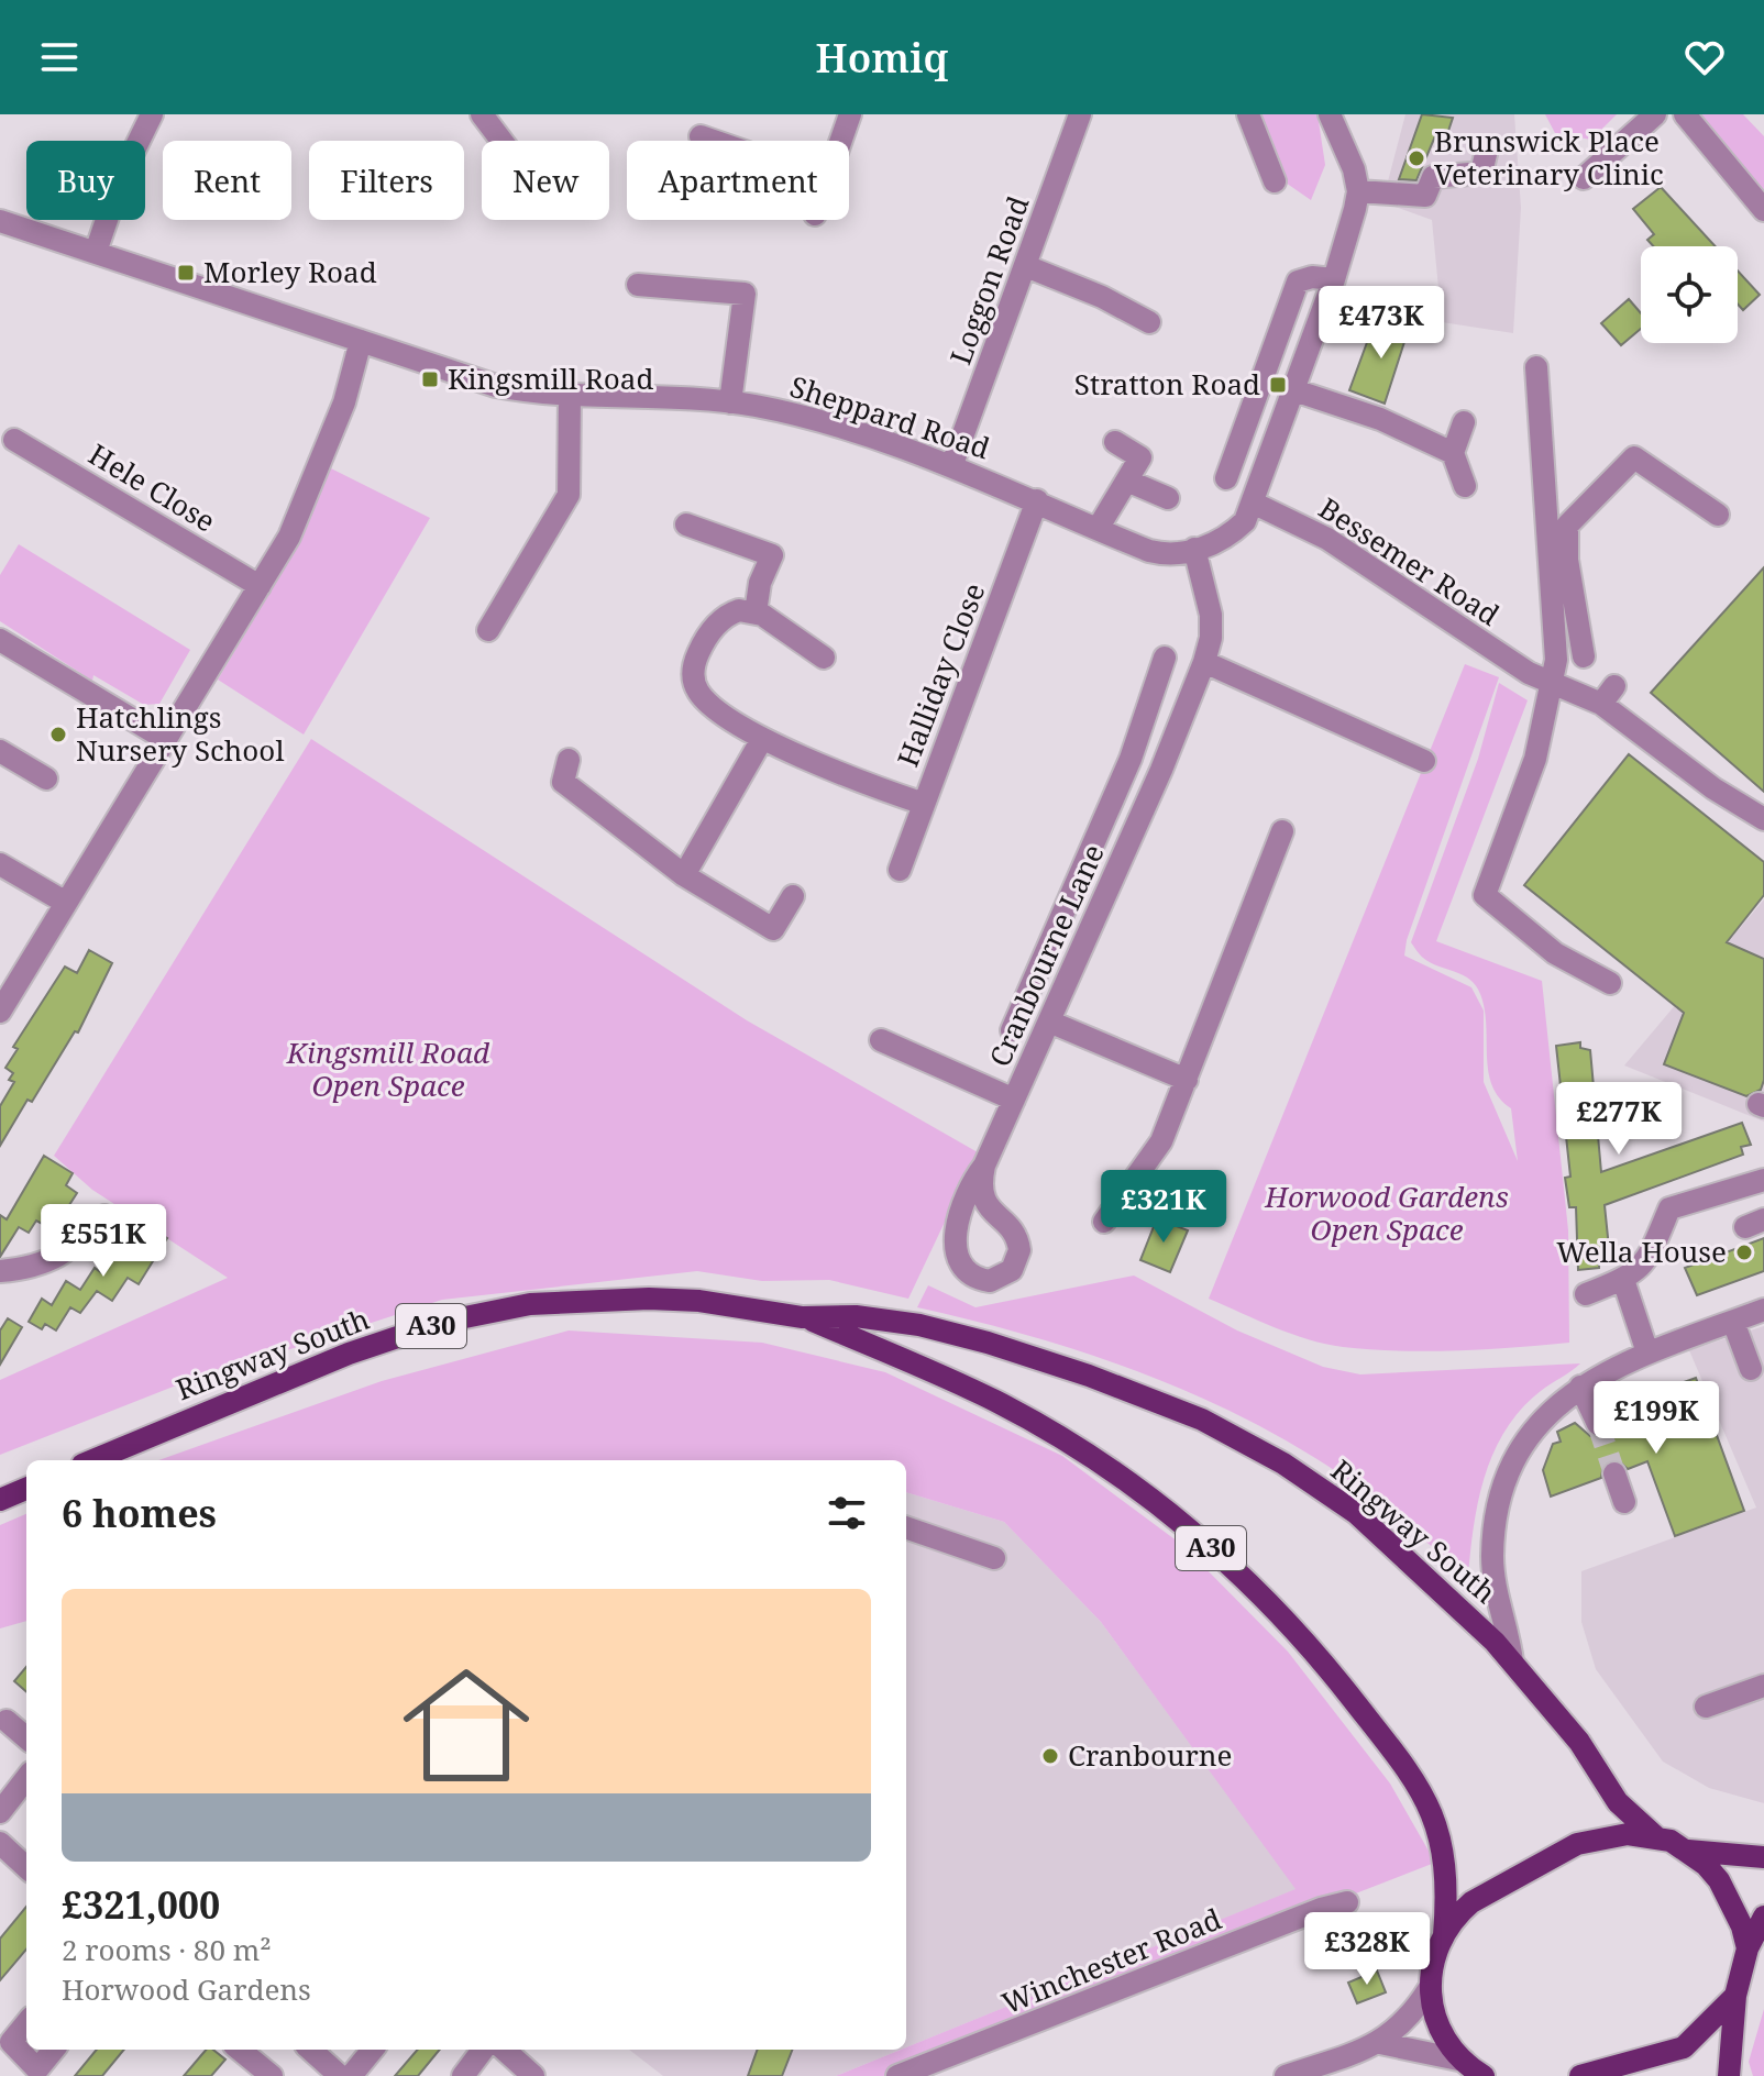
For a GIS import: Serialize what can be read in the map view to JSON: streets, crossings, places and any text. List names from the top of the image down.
{
  "streets": {
    "main road": ["A30", "Ringway South"],
    "street": [
      "Loggon Road",
      "Sheppard Road",
      "Hele Close",
      "Bessemer Road",
      "Halliday Close",
      "Cranbourne Lane",
      "Winchester Road"
    ]
  },
  "crossings": [
    ["Loggon Road", "Sheppard Road"],
    ["Sheppard Road", "Halliday Close"],
    ["Sheppard Road", "Cranbourne Lane"]
  ],
  "parks": ["Kingsmill Road Open Space", "Horwood Gardens Open Space"],
  "places": {
    "other": [
      "Brunswick Place Veterinary Clinic",
      "Hatchlings Nursery School",
      "Wella House",
      "Cranbourne"
    ],
    "transit": ["Morley Road", "Kingsmill Road", "Stratton Road"]
  },
  "page": {
    "header": "Homiq",
    "chip": [
      "Buy",
      "Rent",
      "Filters",
      "New",
      "Apartment"
    ],
    "price": [
      "£473K",
      "£277K",
      "£321K",
      "£551K",
      "£199K",
      "£328K"
    ],
    "heading": "6 homes",
    "list": [
      {
        "name": "£321,000",
        "note": "2 rooms · 80 m² · Horwood Gardens"
      }
    ]
  }
}
